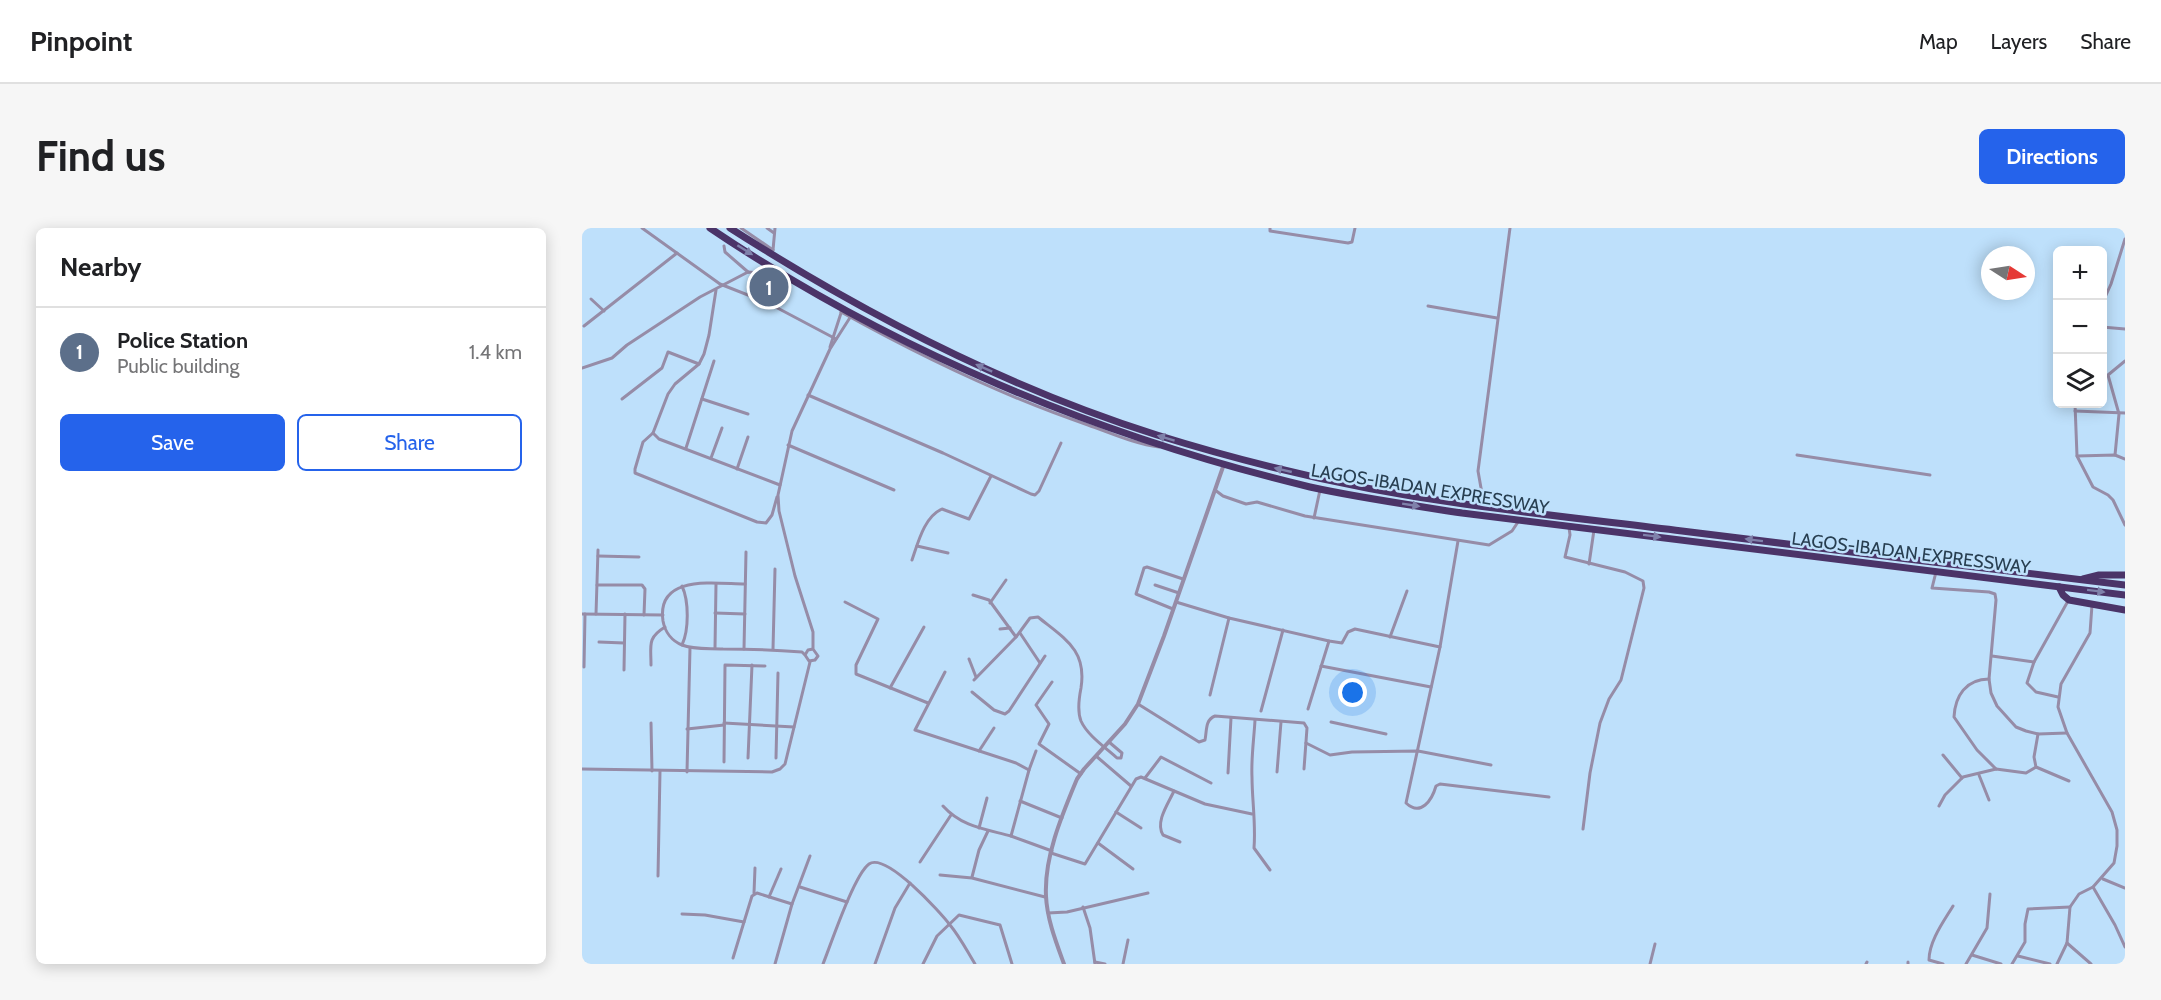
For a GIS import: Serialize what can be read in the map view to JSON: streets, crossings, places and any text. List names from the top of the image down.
{
  "streets": {
    "highway": ["LAGOS-IBADAN EXPRESSWAY"]
  },
  "north": "right",
  "page": {
    "header": "Pinpoint",
    "nav": ["Map", "Layers", "Share"],
    "buttons": [
      "Directions",
      ["Save", "Share"]
    ],
    "title": "Find us",
    "heading": "Nearby",
    "map_buttons": ["+", "−"],
    "pins": "1",
    "list": [
      {
        "mark": "1",
        "name": "Police Station",
        "note": "Public building",
        "value": "1.4 km"
      }
    ]
  }
}
